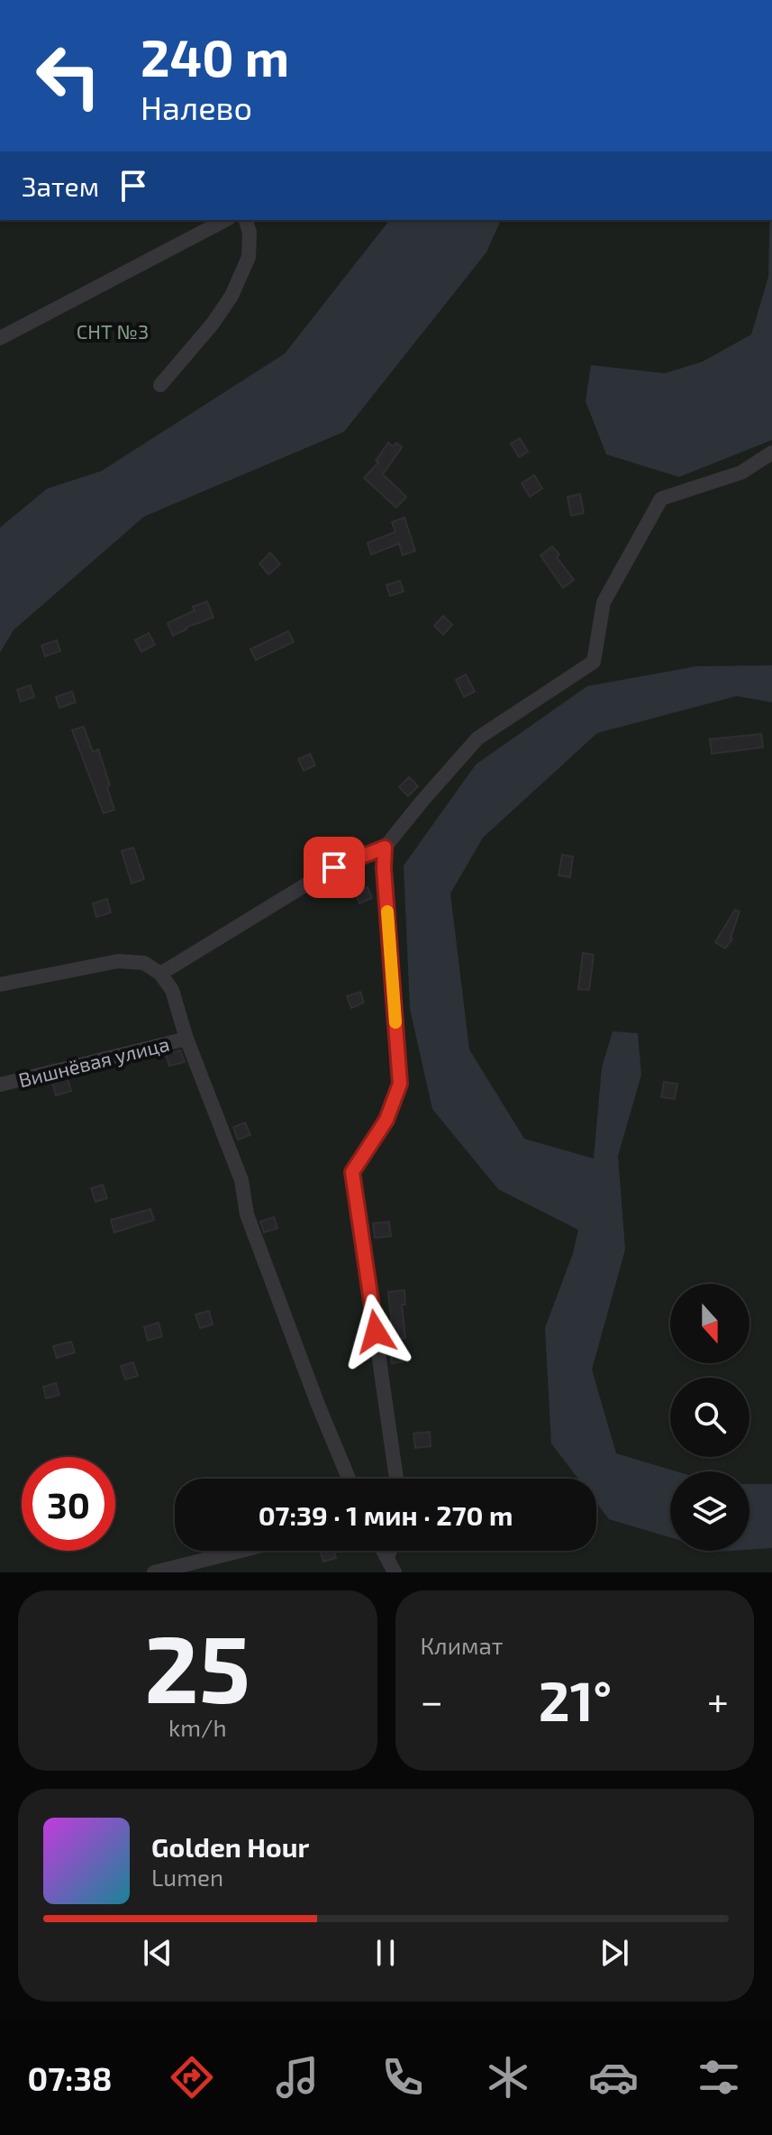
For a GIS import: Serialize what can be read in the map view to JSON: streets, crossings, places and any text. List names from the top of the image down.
{
  "streets": {
    "street": ["Вишнёвая улица"]
  },
  "parks": ["СНТ №3"],
  "north": "bottom",
  "page": {
    "turn": ["240 m", "Налево"],
    "then": "Затем",
    "limit": "30",
    "trip": "07:39 · 1 мин · 270 m",
    "tile": [
      ["25", "km/h"],
      "Климат"
    ],
    "heat": ["−", "21°", "+"],
    "song": ["Golden Hour", "Lumen"],
    "tabs": "07:38"
  }
}
